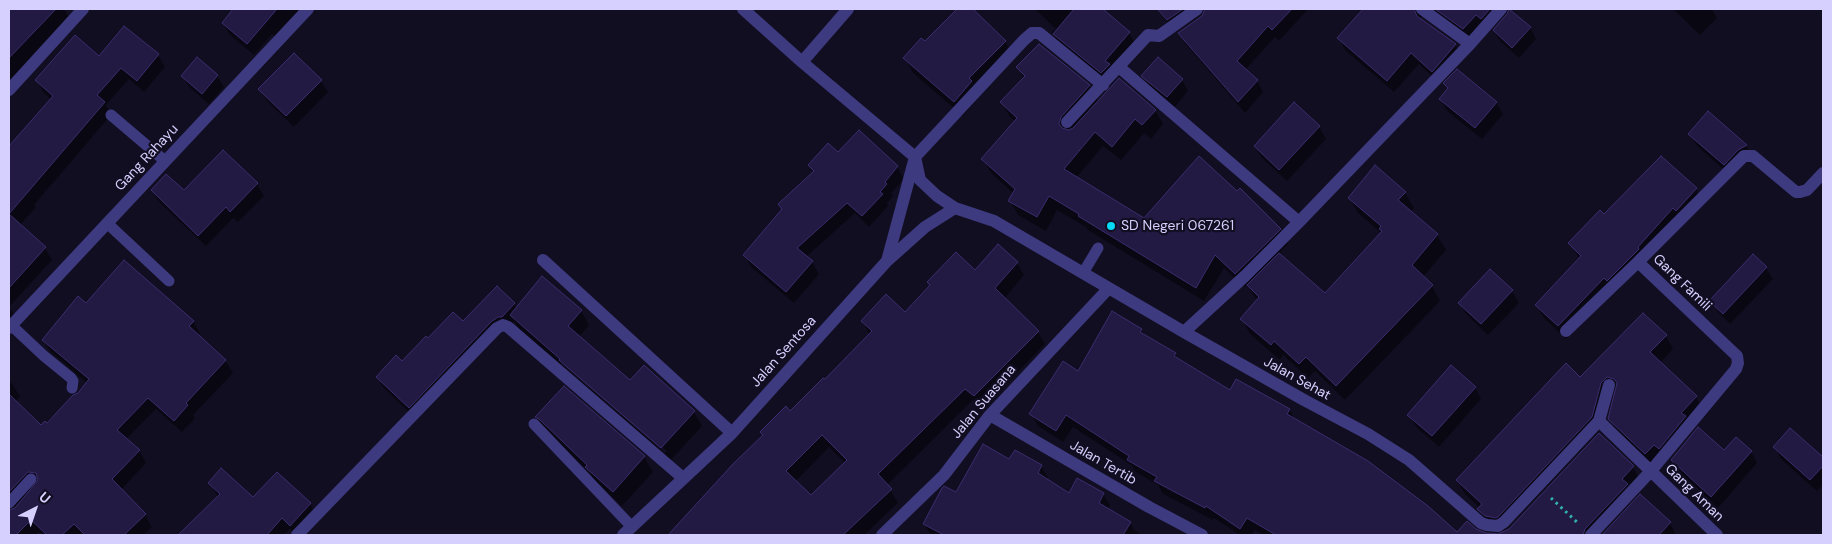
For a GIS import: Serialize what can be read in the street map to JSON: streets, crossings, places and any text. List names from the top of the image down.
{
  "streets": {
    "street": [
      "Gang Rahayu",
      "Gang Famili",
      "Jalan Sentosa",
      "Jalan Sehat",
      "Jalan Suasana",
      "Jalan Tertib",
      "Gang Aman"
    ]
  },
  "crossings": [
    ["Gang Famili", "Gang Aman"],
    ["Jalan Sentosa", "Jalan Sehat"],
    ["Jalan Sehat", "Jalan Suasana"],
    ["Jalan Suasana", "Jalan Tertib"]
  ],
  "places": ["SD Negeri 067261"],
  "north": "top right"
}
